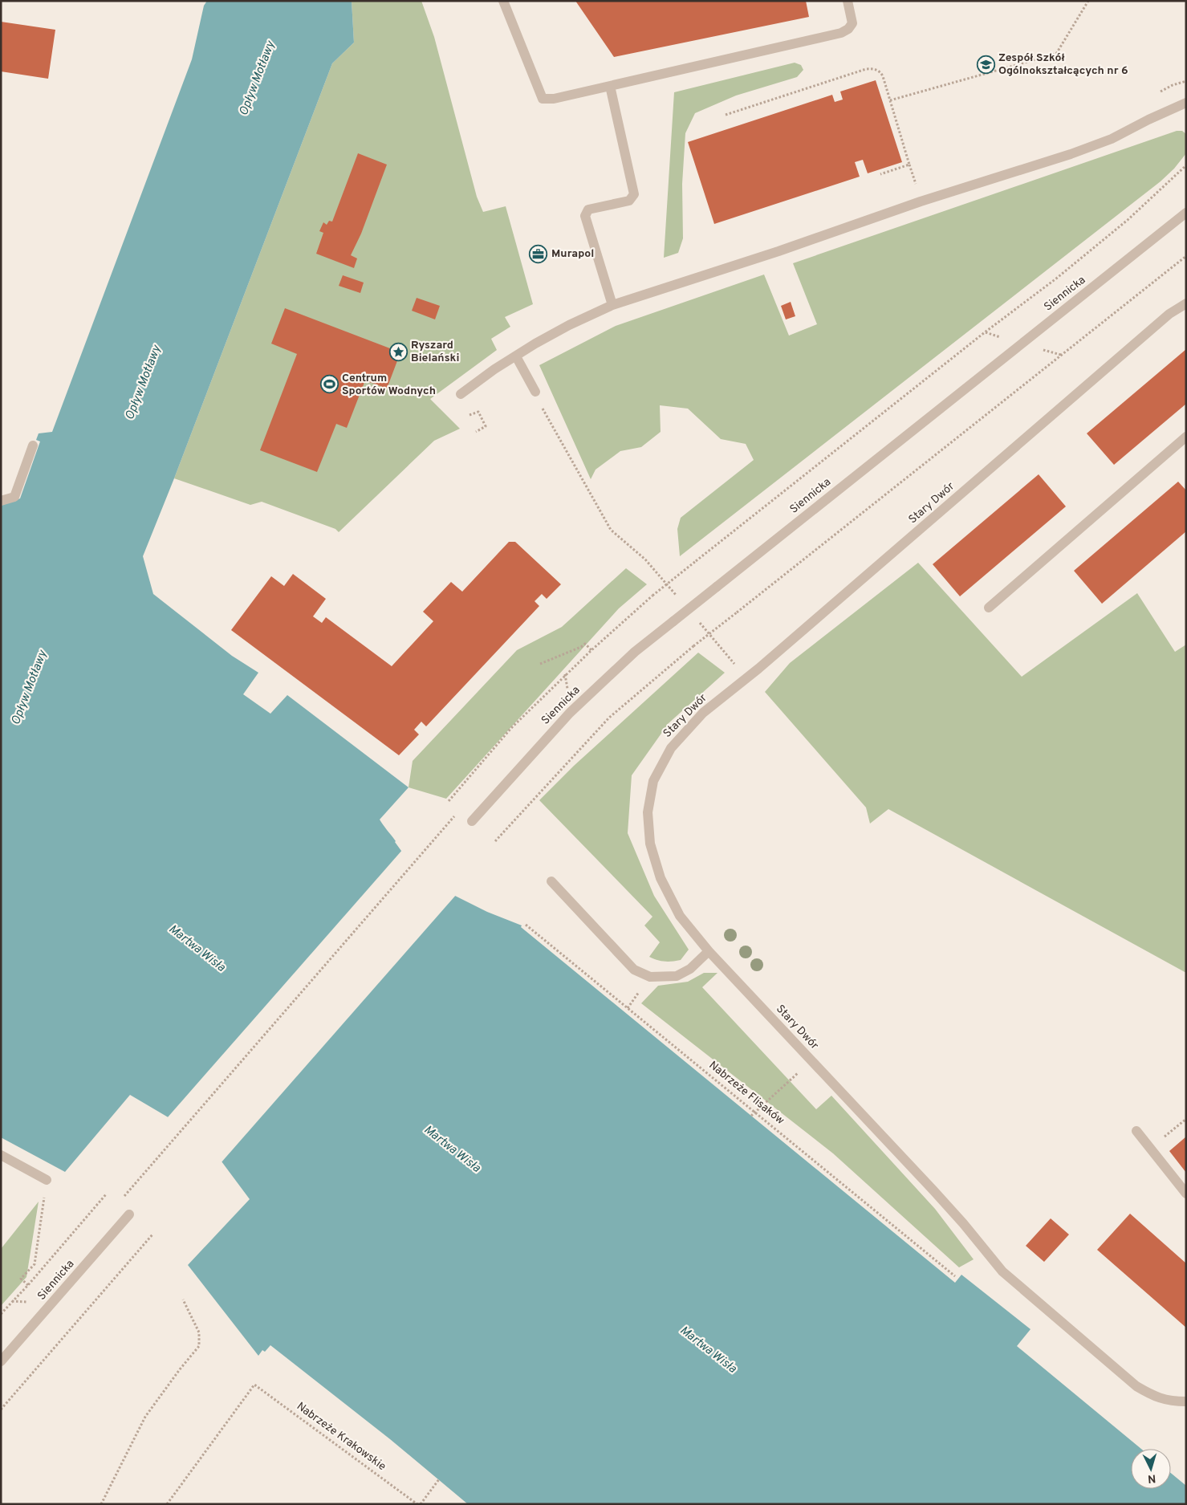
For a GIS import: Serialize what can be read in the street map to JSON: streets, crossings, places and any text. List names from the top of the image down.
{
  "streets": {
    "street": ["Siennicka", "Stary Dwór"],
    "path": ["Nabrzeże Flisaków", "Nabrzeże Krakowskie"]
  },
  "water": ["Opływ Motławy", "Martwa Wisła"],
  "places": {
    "school or university": ["Zespół Szkół Ogólnokształcących nr 6"],
    "office": ["Murapol"],
    "place": ["Ryszard Bielański"],
    "sports": ["Centrum Sportów Wodnych"]
  },
  "north": "bottom"
}
